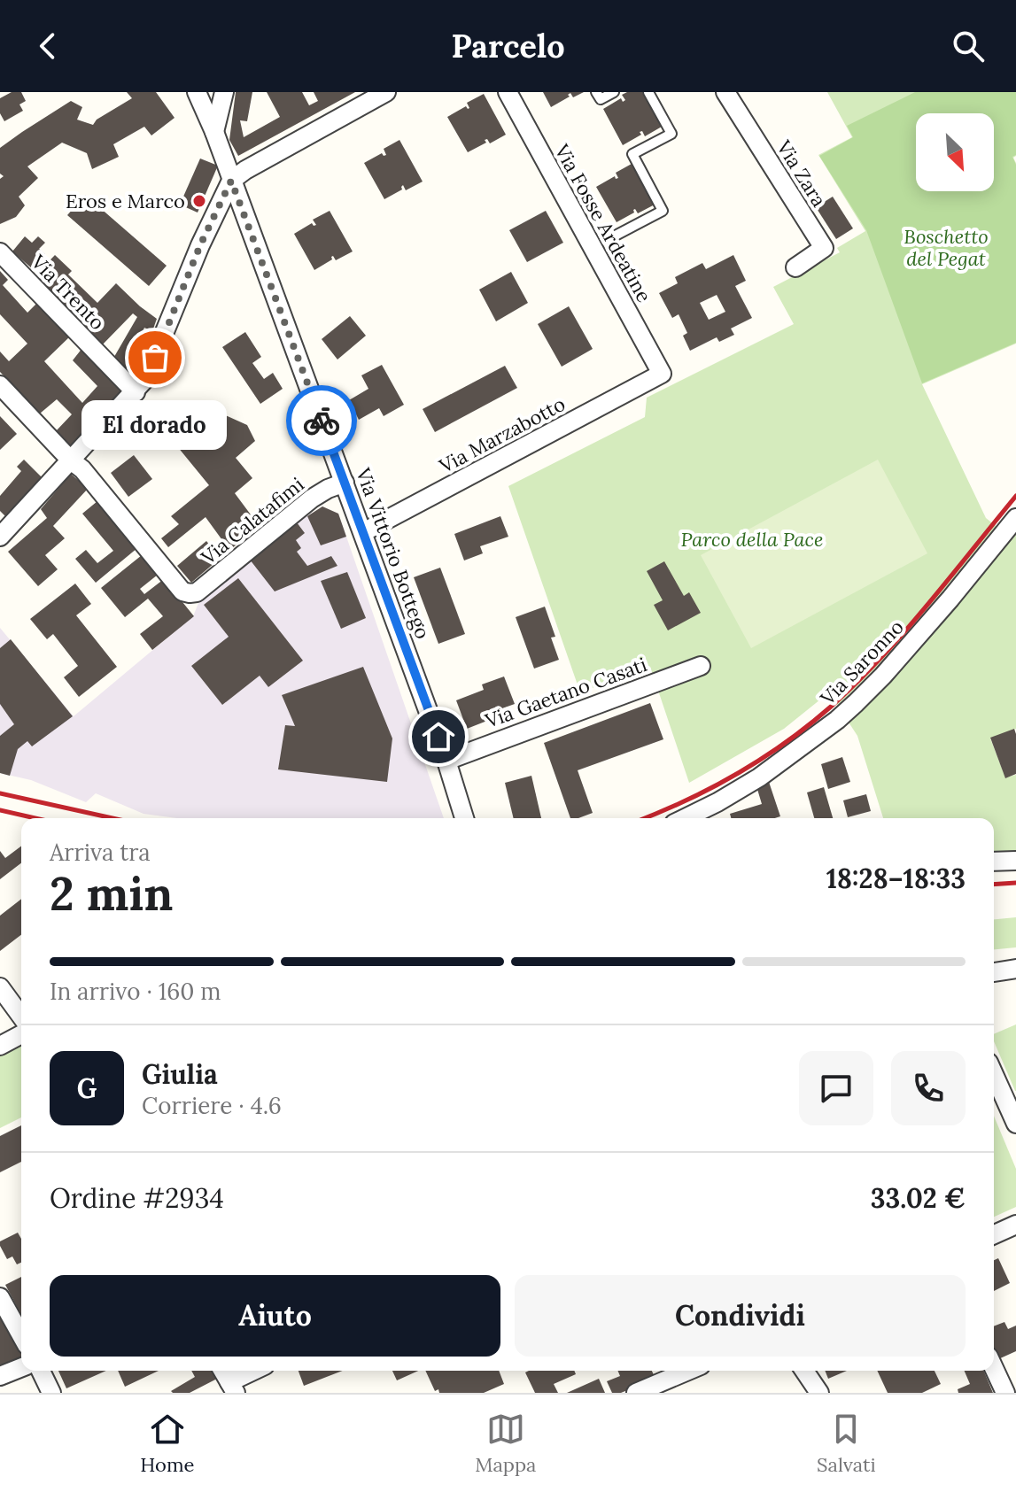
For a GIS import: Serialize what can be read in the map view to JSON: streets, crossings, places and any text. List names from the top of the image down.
{
  "streets": {
    "street": [
      "Via Zara",
      "Via Fosse Ardeatine",
      "Via Trento",
      "Via Marzabotto",
      "Via Calatafimi",
      "Via Vittorio Bottego",
      "Via Saronno",
      "Via Gaetano Casati"
    ]
  },
  "crossings": [
    ["Via Fosse Ardeatine", "Via Marzabotto"],
    ["Via Marzabotto", "Via Vittorio Bottego"],
    ["Via Calatafimi", "Via Vittorio Bottego"],
    ["Via Vittorio Bottego", "Via Gaetano Casati"]
  ],
  "parks": ["Boschetto del Pegat", "Parco della Pace"],
  "places": ["Eros e Marco", "El dorado"],
  "north": "bottom right",
  "page": {
    "header": "Parcelo",
    "bubble": "El dorado",
    "heading": ["2 min", "Arriva tra", "18:28–18:33"],
    "panel": [
      "Giulia",
      "Corriere · 4.6",
      "Ordine #2934",
      "33.02 €"
    ],
    "bar": "In arrivo · 160 m",
    "round": "G",
    "buttons": ["Aiuto", "Condividi"],
    "tabs": ["Home", "Mappa", "Salvati"]
  }
}
